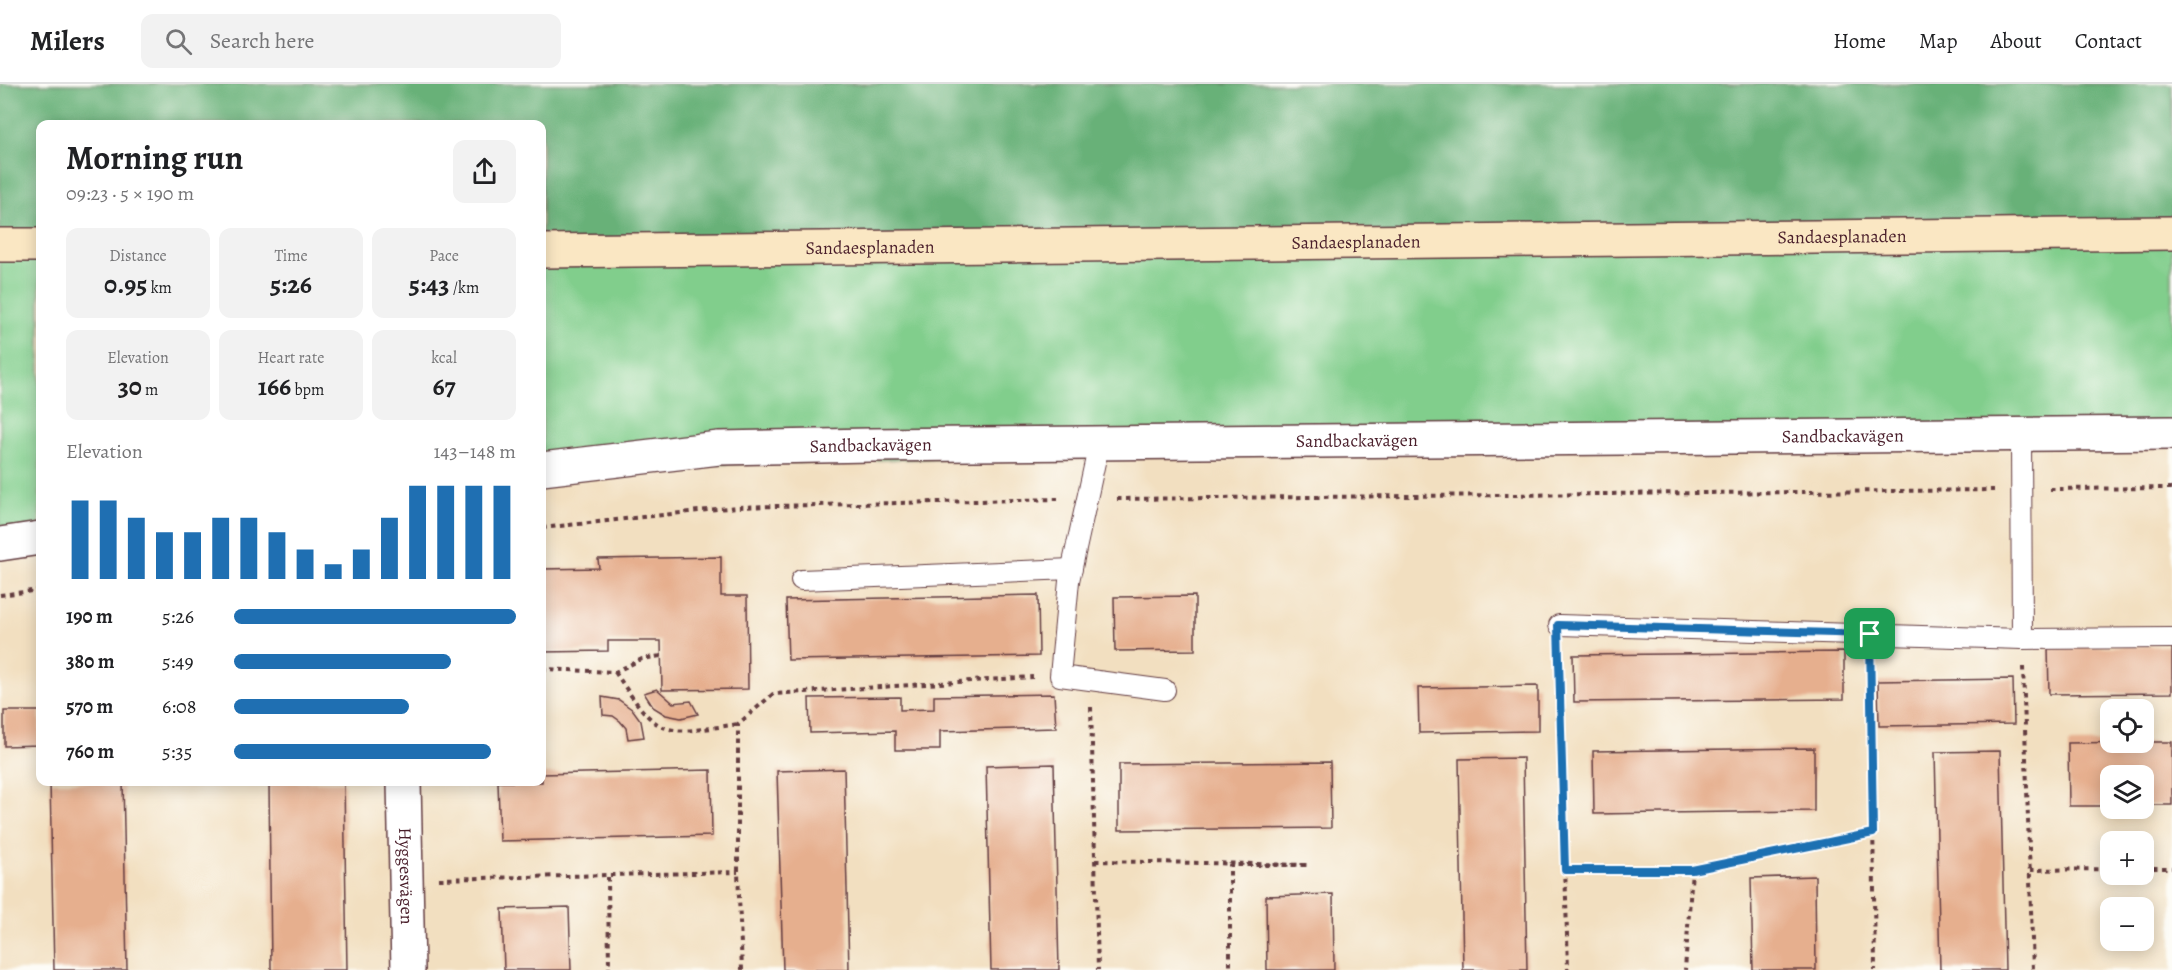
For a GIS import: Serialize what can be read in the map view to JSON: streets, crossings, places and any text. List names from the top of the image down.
{
  "streets": {
    "main road": ["Sandaesplanaden"],
    "street": ["Sandbackavägen", "Hyggesvägen"]
  },
  "page": {
    "header": "Milers",
    "search": "Search here",
    "nav": [
      "Home",
      "Map",
      "About",
      "Contact"
    ],
    "heading": ["Morning run", "09:23 · 5 × 190 m"],
    "stats": [
      ["Distance", "0.95 km"],
      ["Time", "5:26"],
      ["Pace", "5:43 /km"],
      ["Elevation", "30 m"],
      ["Heart rate", "166 bpm"],
      ["kcal", "67"]
    ],
    "chart": ["Elevation", "143–148 m"],
    "list": [
      {
        "name": "190 m",
        "note": "5:26"
      },
      {
        "name": "380 m",
        "note": "5:49"
      },
      {
        "name": "570 m",
        "note": "6:08"
      },
      {
        "name": "760 m",
        "note": "5:35"
      }
    ],
    "map_buttons": ["+", "−"]
  }
}
